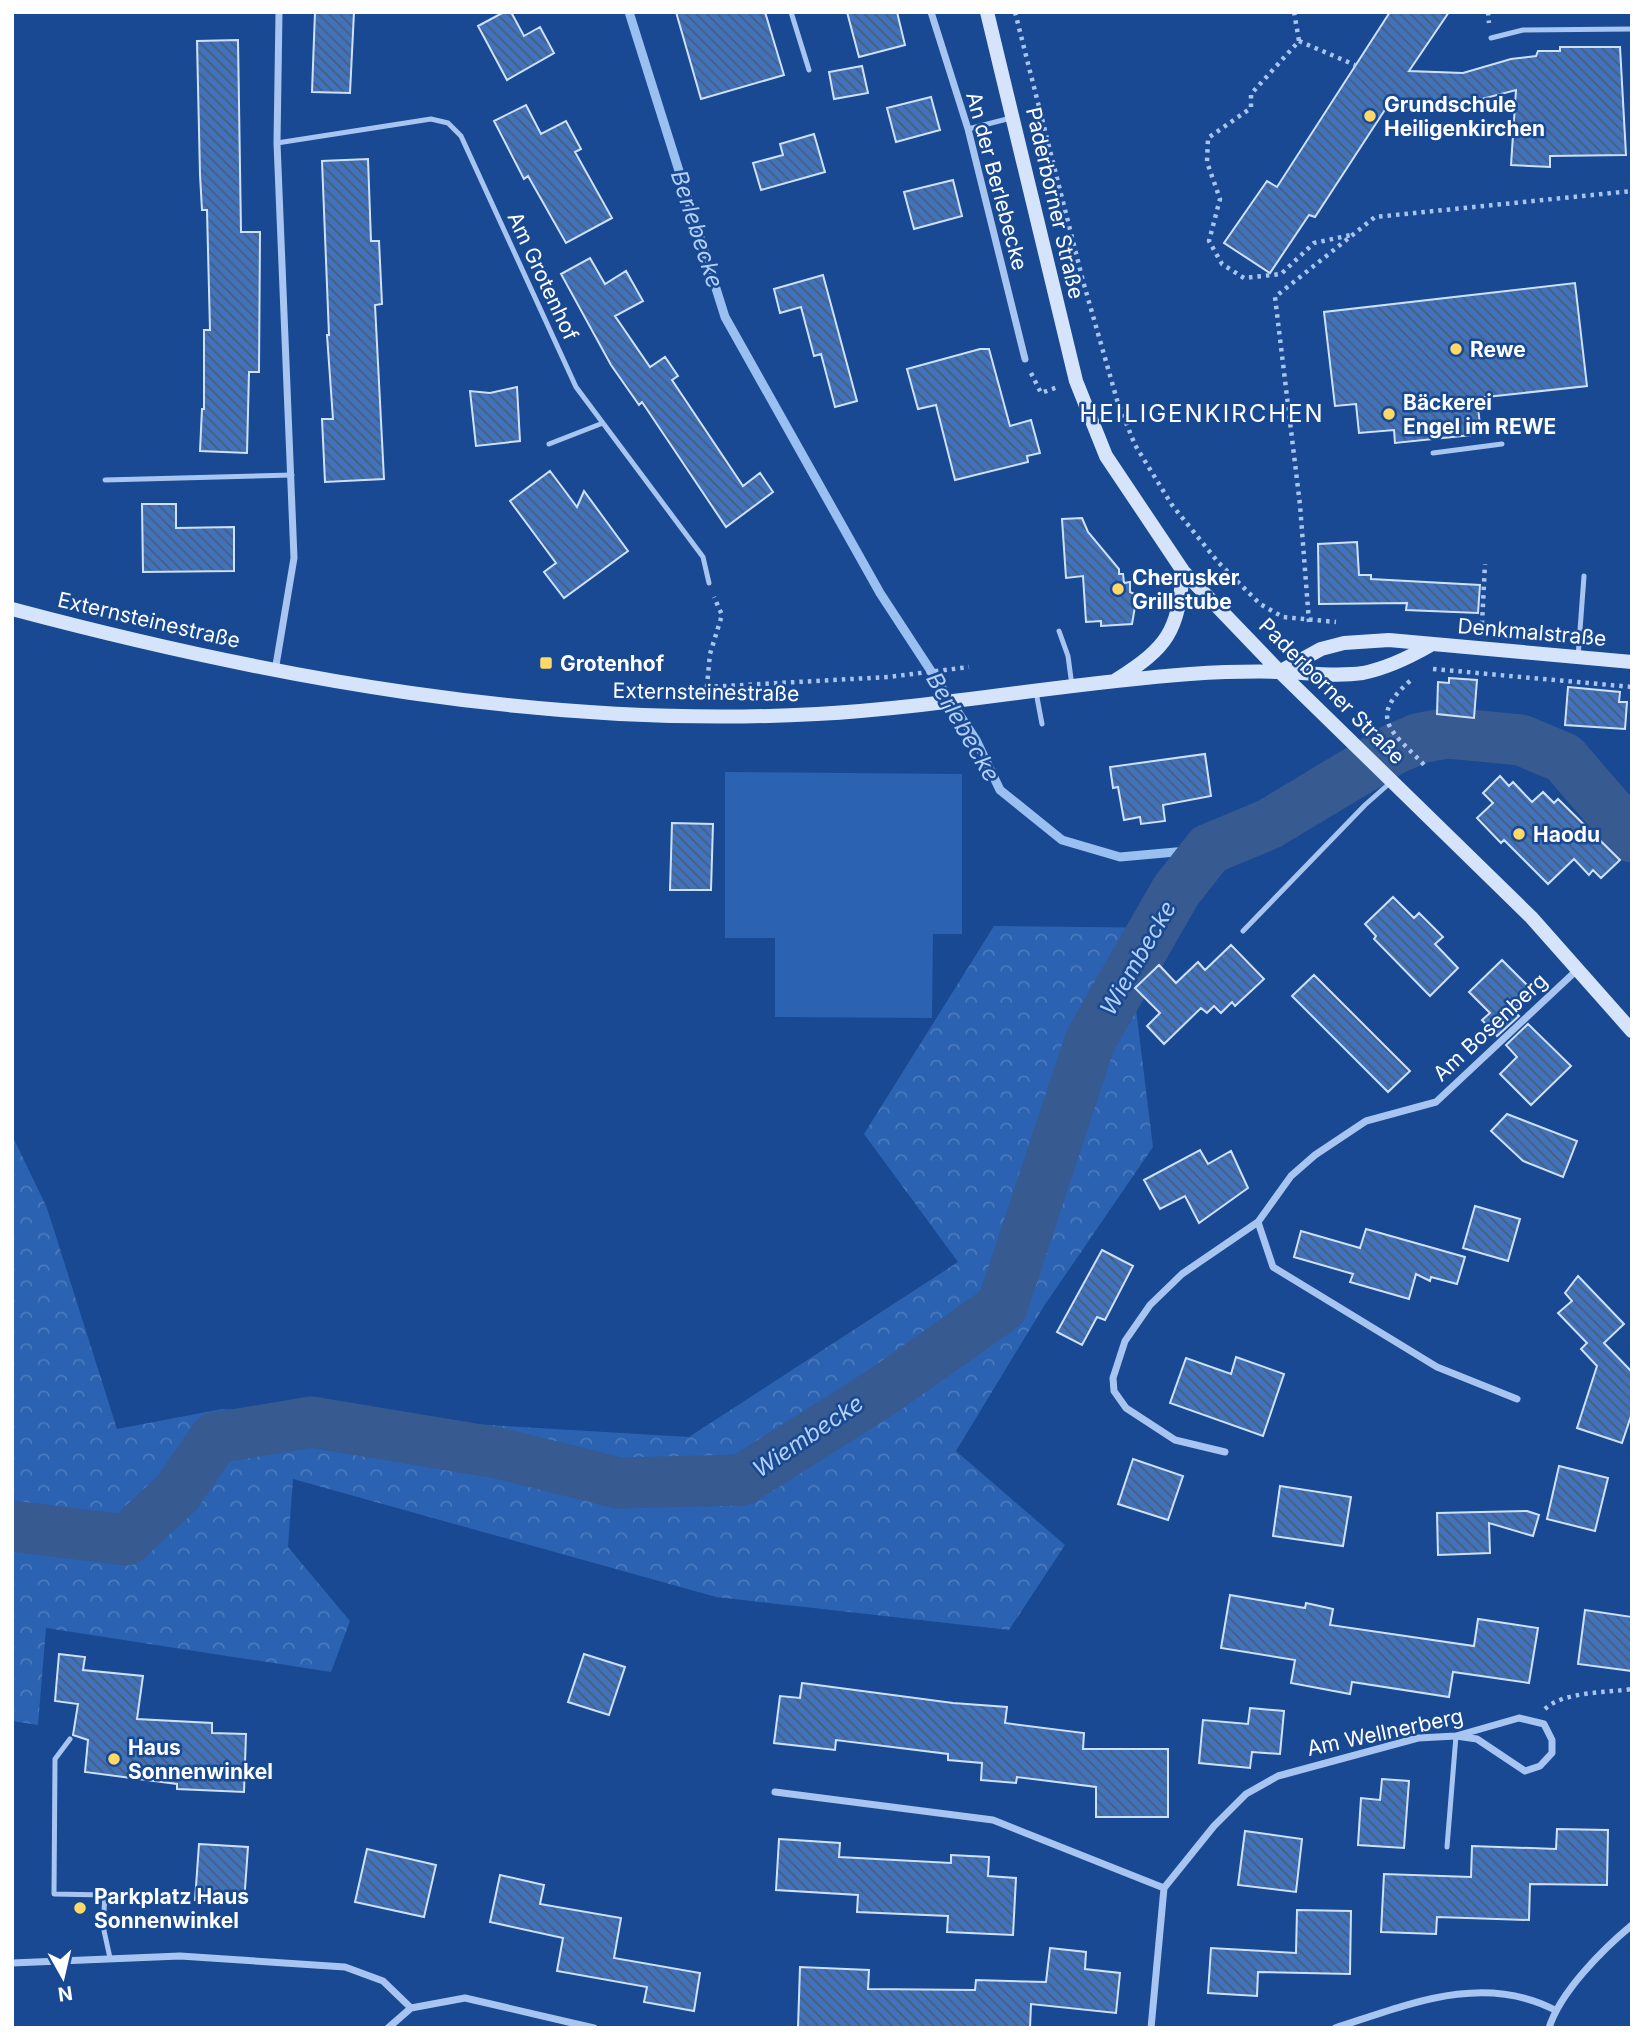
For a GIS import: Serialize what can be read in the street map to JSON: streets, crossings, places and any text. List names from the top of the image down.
{
  "streets": {
    "main road": ["Paderborner Straße", "Externsteinestraße", "Denkmalstraße"],
    "street": ["An der Berlebecke", "Am Bosenberg", "Am Wellnerberg"],
    "lane": ["Am Grotenhof"]
  },
  "crossings": [
    ["Paderborner Straße", "Externsteinestraße"],
    ["Paderborner Straße", "Denkmalstraße"],
    ["Paderborner Straße", "Am Bosenberg"],
    ["Externsteinestraße", "Denkmalstraße"]
  ],
  "districts": ["HEILIGENKIRCHEN"],
  "water": ["Berlebecke", "Wiembecke"],
  "places": {
    "other": [
      "Grundschule Heiligenkirchen",
      "Rewe",
      "Bäckerei Engel im REWE",
      "Cherusker Grillstube",
      "Haodu",
      "Haus Sonnenwinkel",
      "Parkplatz Haus Sonnenwinkel"
    ],
    "transit": ["Grotenhof"]
  },
  "north": "bottom"
}
